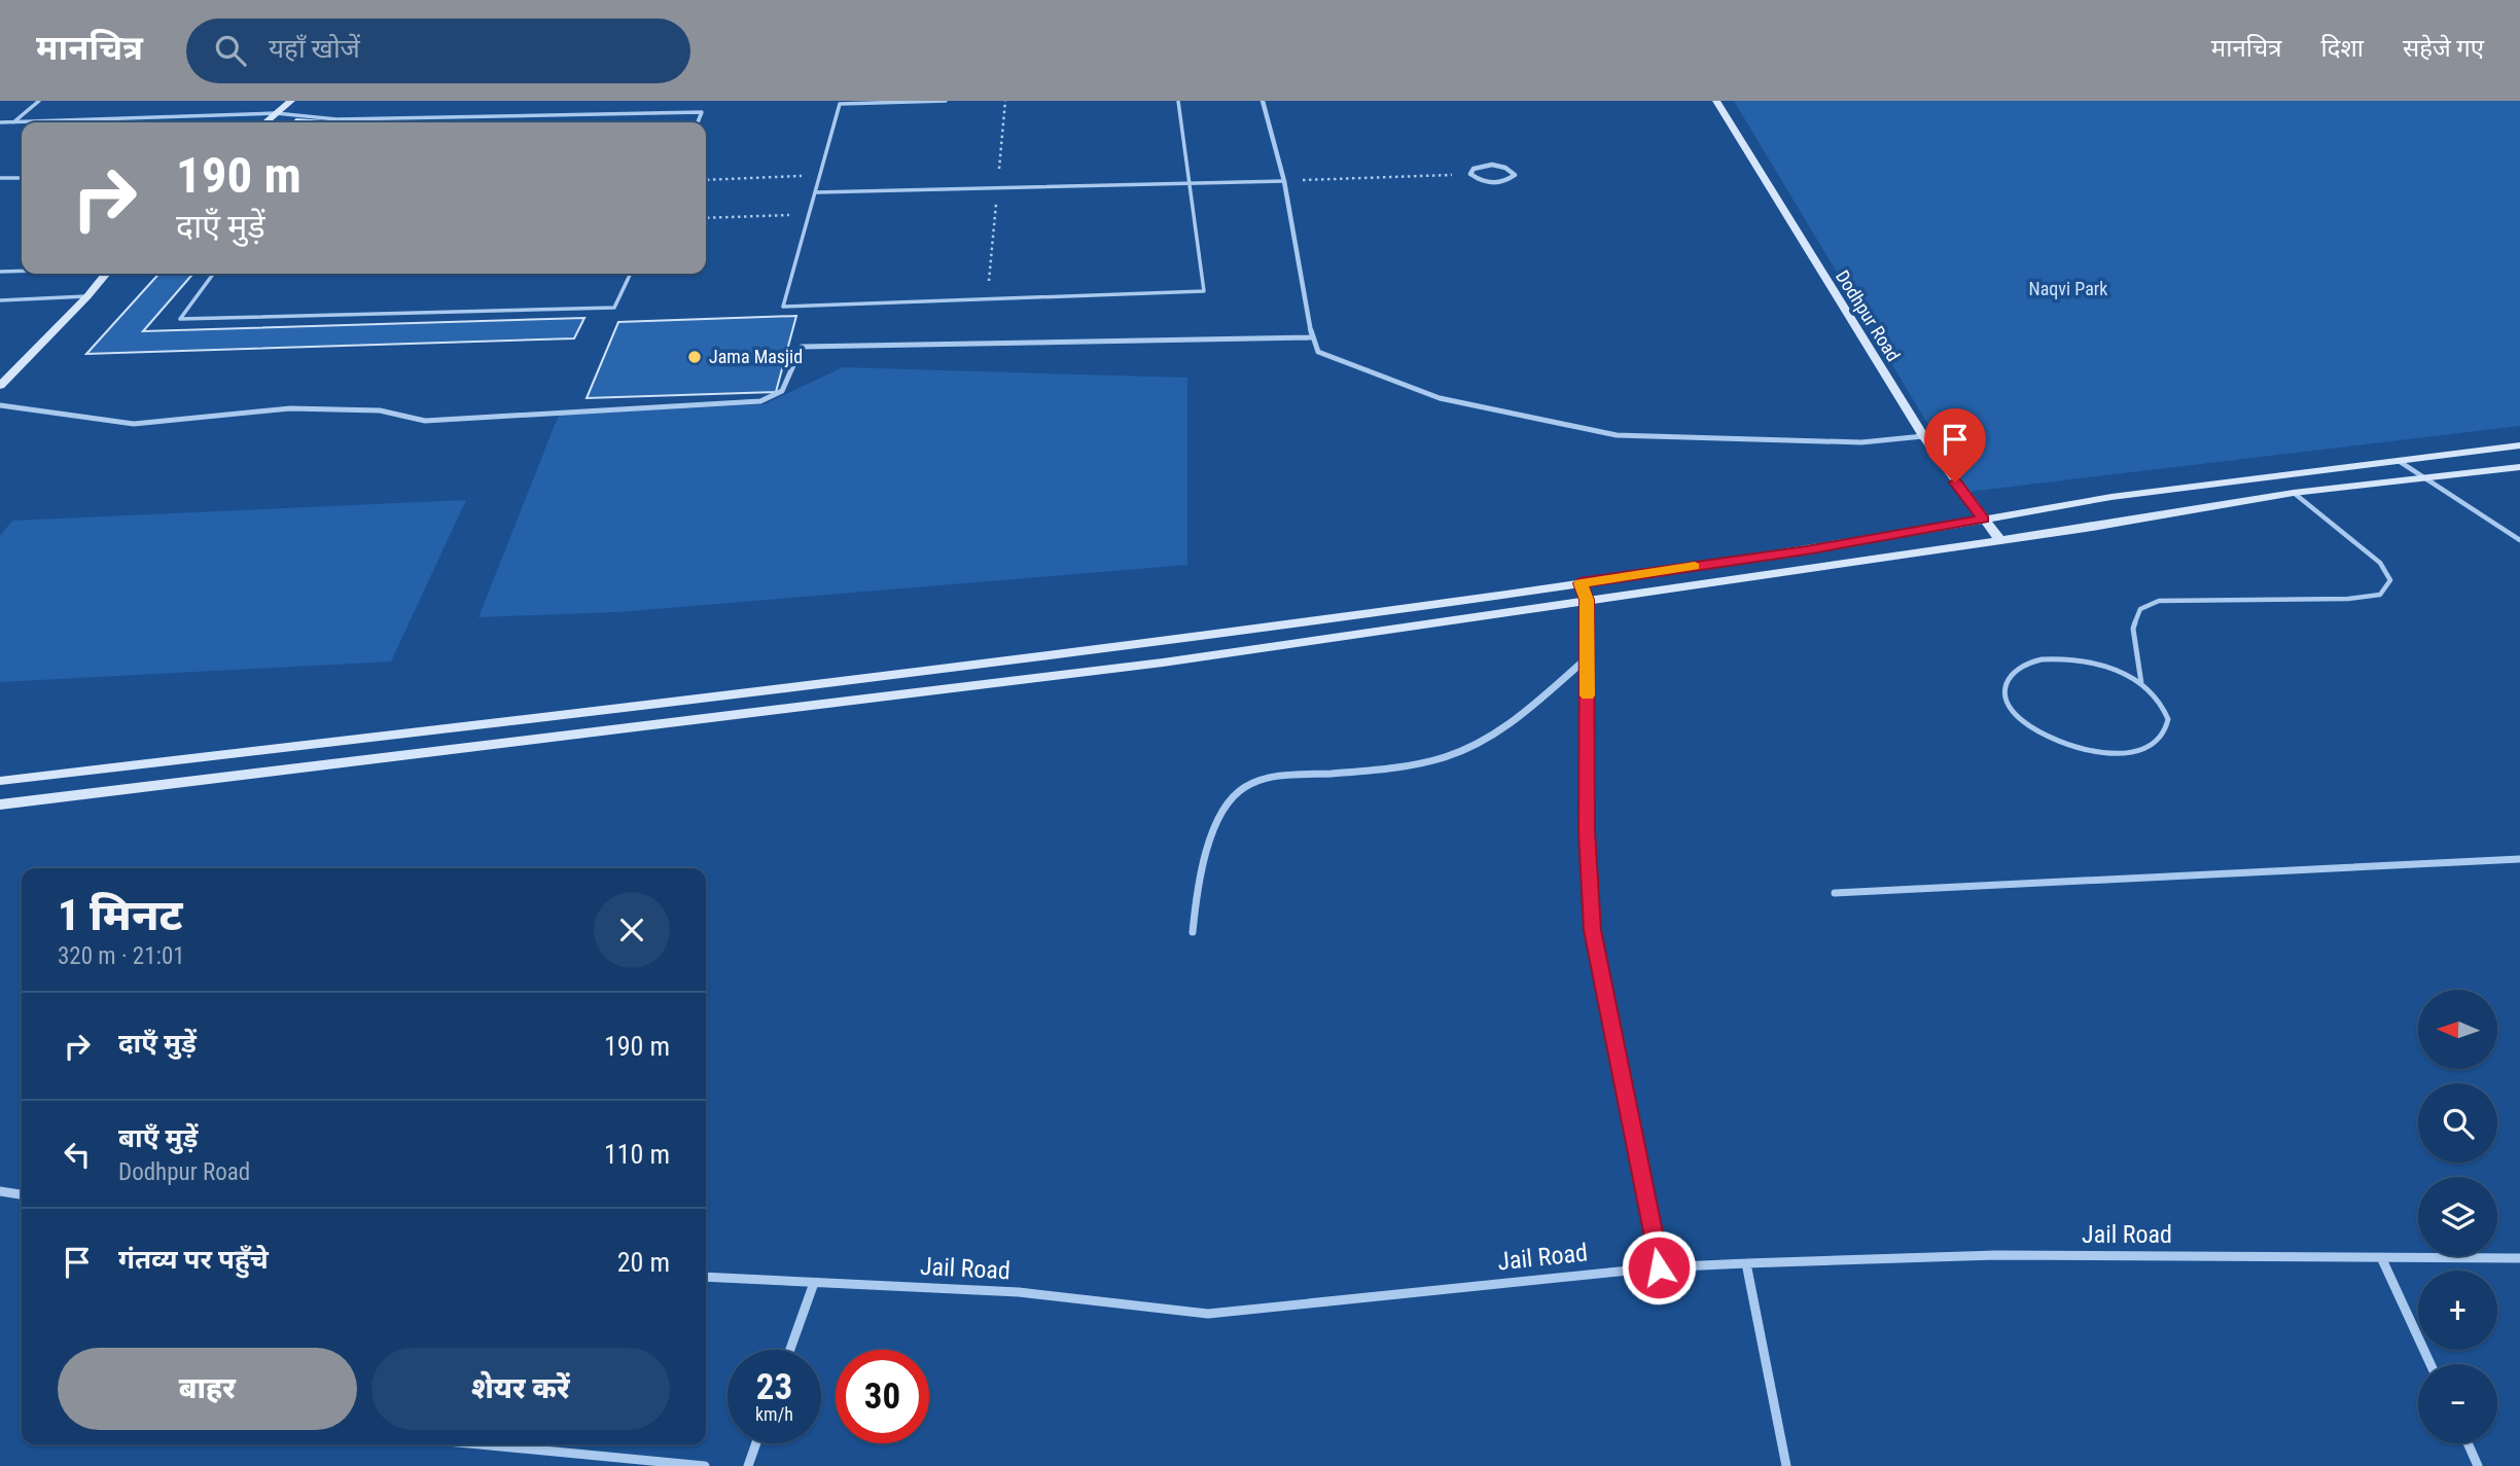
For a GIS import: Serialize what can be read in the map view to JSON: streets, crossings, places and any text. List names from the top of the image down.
{
  "streets": {
    "main road": ["Dodhpur Road"],
    "street": ["Jail Road"]
  },
  "parks": ["Naqvi Park"],
  "places": ["Jama Masjid"],
  "north": "left",
  "page": {
    "header": "मानचित्र",
    "search": "यहाँ खोजें",
    "nav": ["मानचित्र", "दिशा", "सहेजे गए"],
    "turn": ["190 m", "दाएँ मुड़ें"],
    "heading": ["1 मिनट", "320 m · 21:01"],
    "map_buttons": ["+", "−"],
    "list": [
      {
        "name": "दाएँ मुड़ें",
        "value": "190 m"
      },
      {
        "name": "बाएँ मुड़ें",
        "note": "Dodhpur Road",
        "value": "110 m"
      },
      {
        "name": "गंतव्य पर पहुँचे",
        "value": "20 m"
      }
    ],
    "buttons": ["बाहर", "शेयर करें"],
    "speed": "23 km/h",
    "limit": "30"
  }
}
